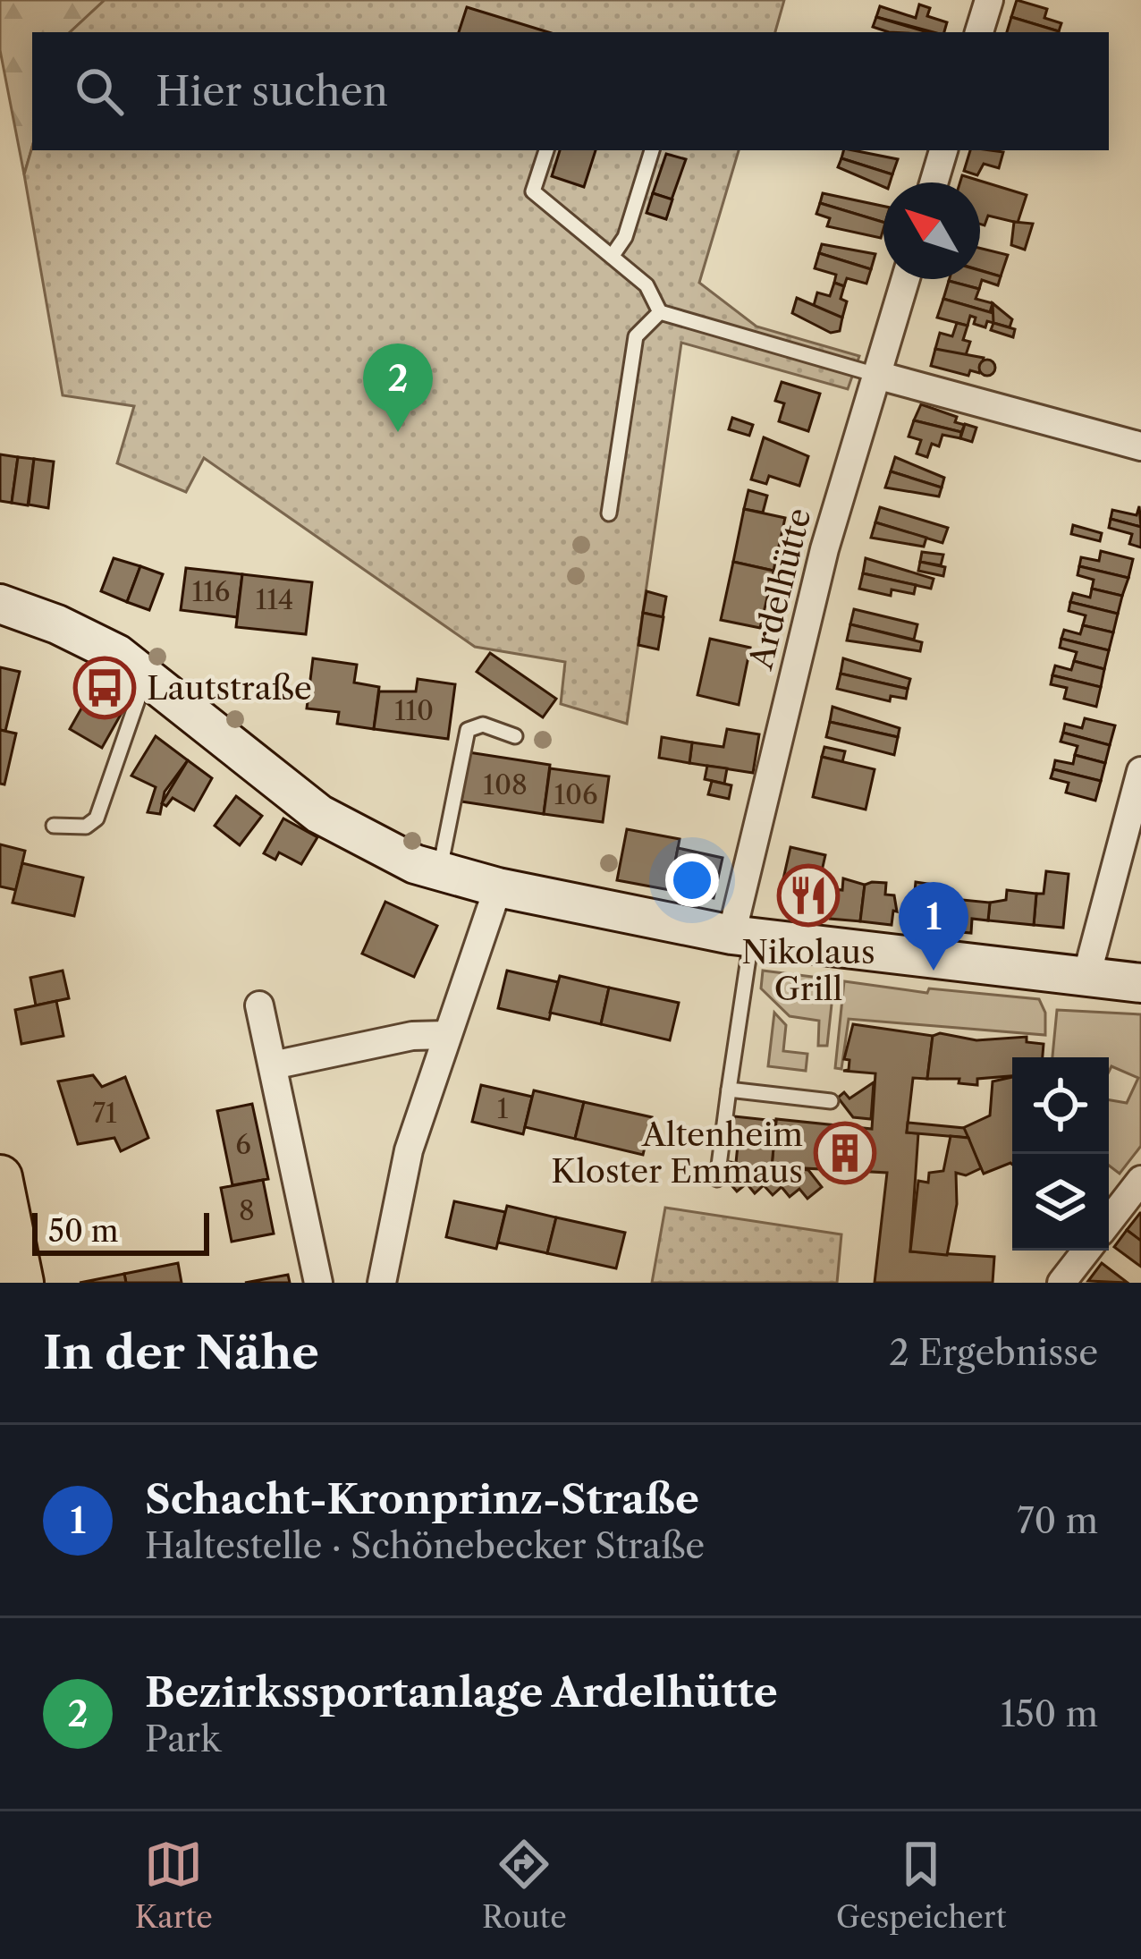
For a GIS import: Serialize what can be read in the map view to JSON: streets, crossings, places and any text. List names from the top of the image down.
{
  "streets": {
    "street": ["Ardelhütte"]
  },
  "places": {
    "bus stop": ["Lautstraße"],
    "restaurant": ["Nikolaus Grill"],
    "building": ["Altenheim Kloster Emmaus"]
  },
  "house_numbers": [
    "116",
    "114",
    "110",
    "108",
    "106",
    "1",
    "71",
    "6",
    "8"
  ],
  "scale_bar": "50 m",
  "north": "top left",
  "page": {
    "search": "Hier suchen",
    "pins": ["2", "1"],
    "scale": "50 m",
    "heading": ["In der Nähe", "2 Ergebnisse"],
    "list": [
      {
        "mark": "1",
        "name": "Schacht-Kronprinz-Straße",
        "note": "Haltestelle · Schönebecker Straße",
        "value": "70 m"
      },
      {
        "mark": "2",
        "name": "Bezirkssportanlage Ardelhütte",
        "note": "Park",
        "value": "150 m"
      }
    ],
    "nav": ["Karte", "Route", "Gespeichert"]
  }
}
